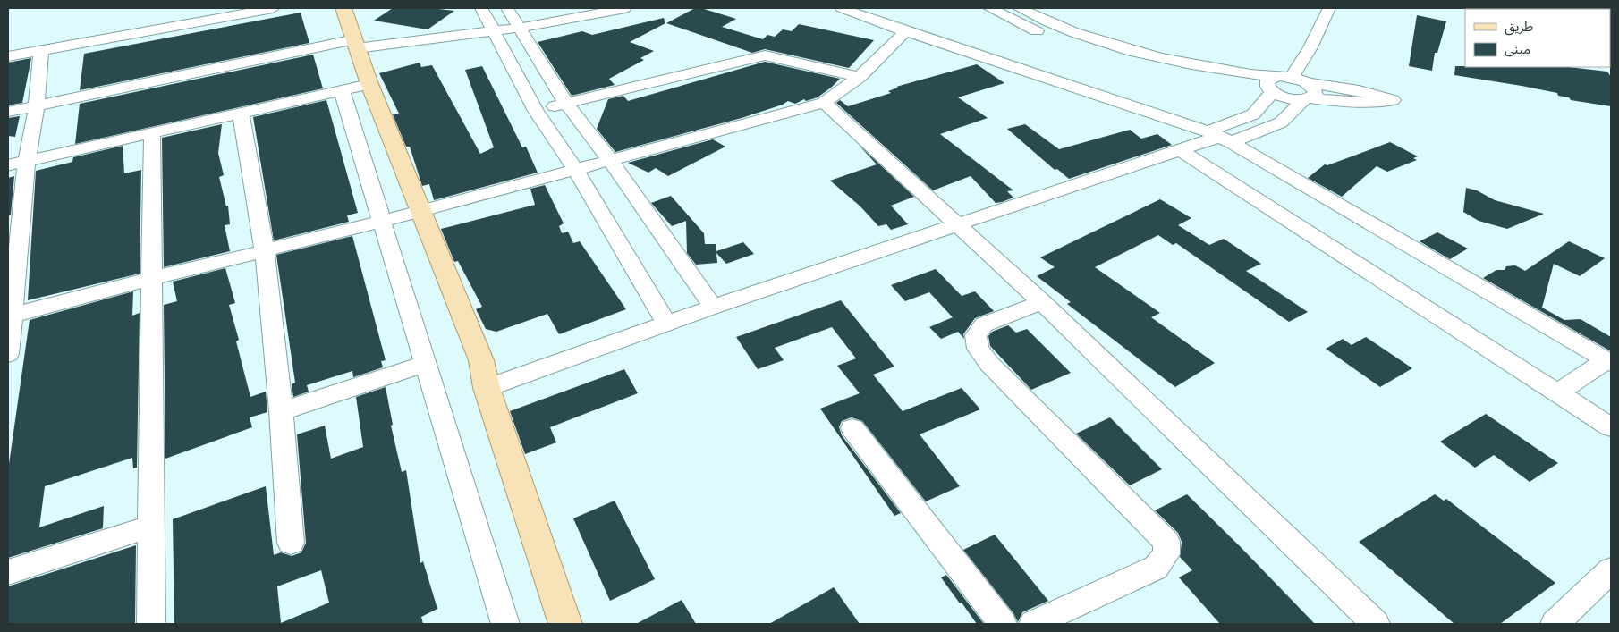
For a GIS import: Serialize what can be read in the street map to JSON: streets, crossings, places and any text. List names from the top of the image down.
{
  "legend": ["طريق", "مبنى"]
}
